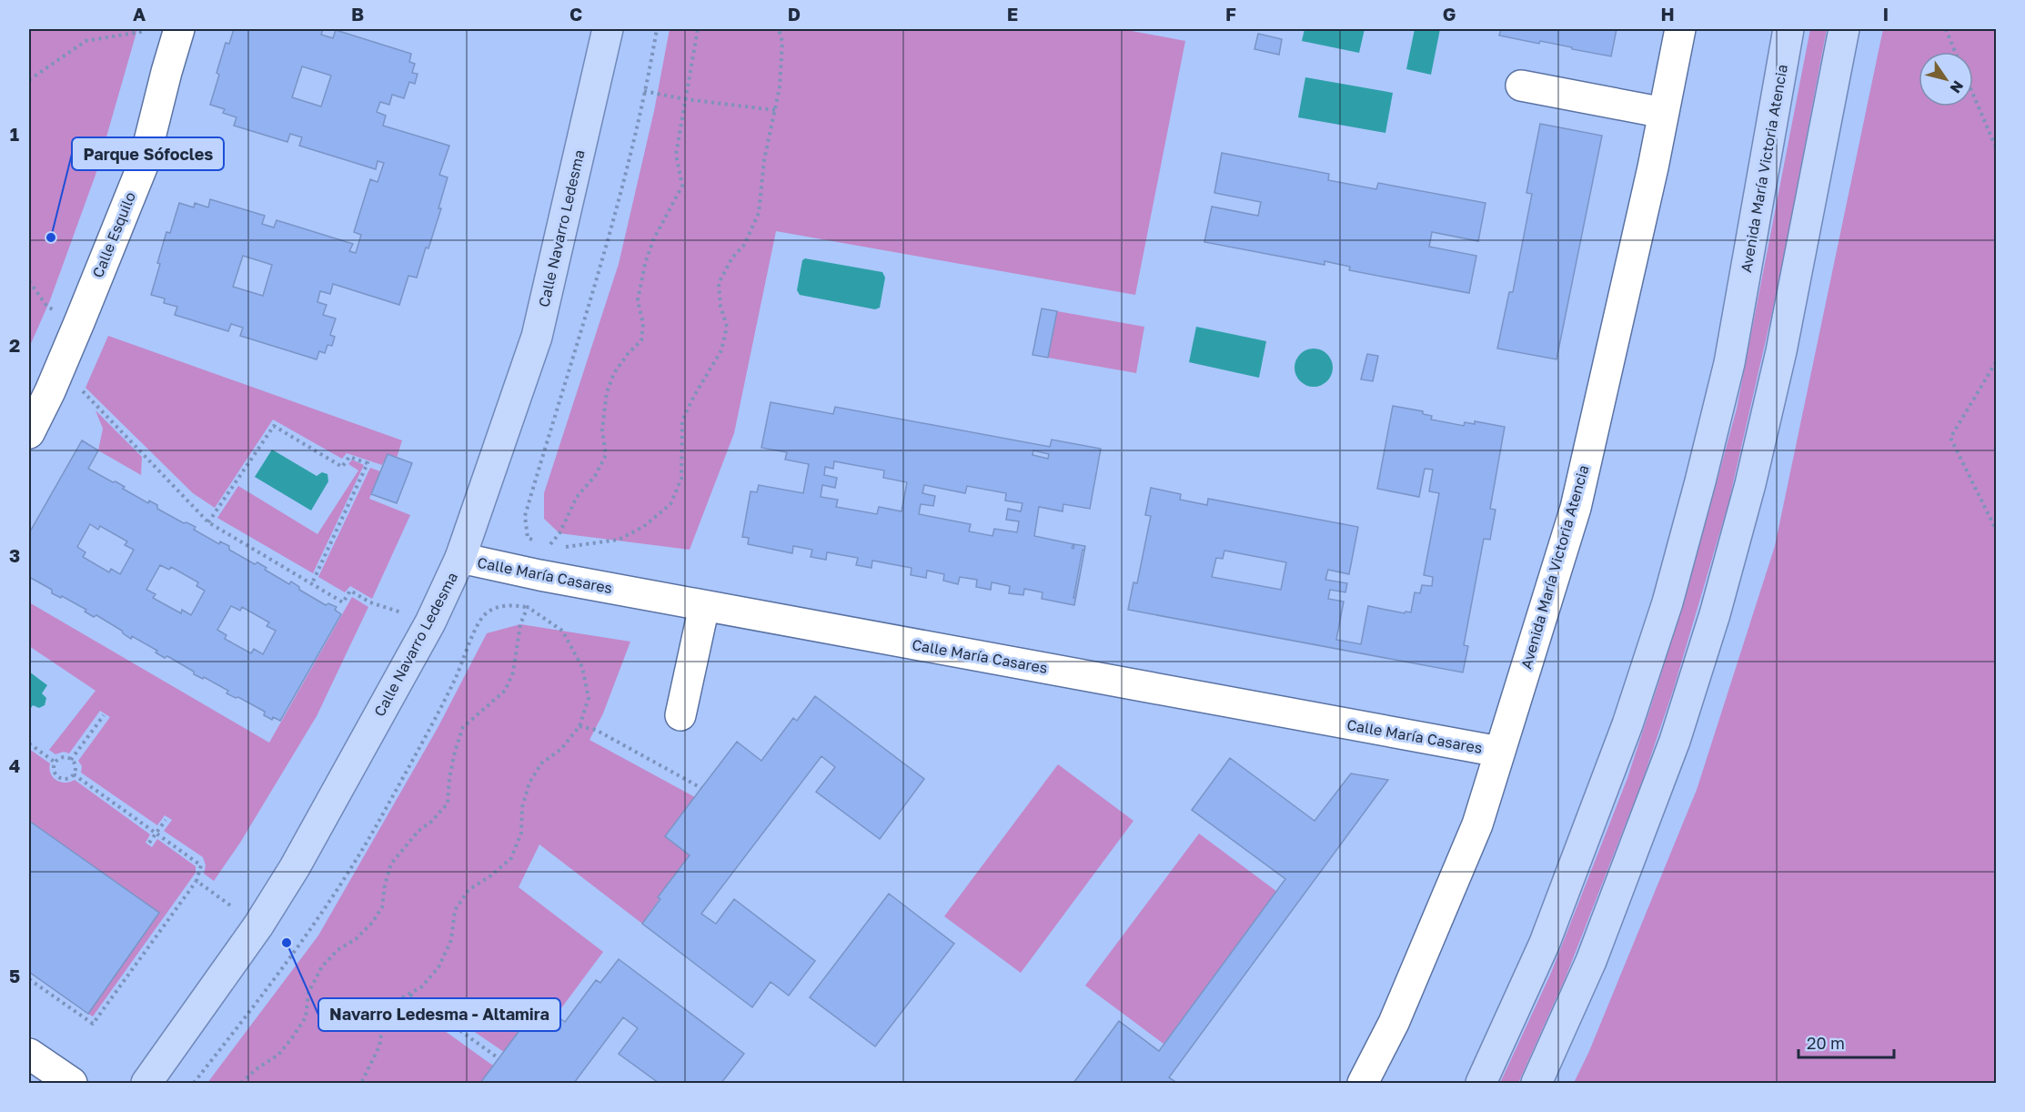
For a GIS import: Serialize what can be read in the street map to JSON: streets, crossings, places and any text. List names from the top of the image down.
{
  "streets": {
    "main road": ["Avenida María Victoria Atencia", "Calle Navarro Ledesma"],
    "street": ["Calle Esquilo", "Calle María Casares"]
  },
  "crossings": [
    ["Avenida María Victoria Atencia", "Calle María Casares"],
    ["Calle Navarro Ledesma", "Calle María Casares"]
  ],
  "places": ["Parque Sófocles", "Navarro Ledesma - Altamira"],
  "scale_bar": "20 m",
  "north": "bottom right",
  "grid": {
    "columns": [
      "A",
      "B",
      "C",
      "D",
      "E",
      "F",
      "G",
      "H",
      "I"
    ],
    "rows": [
      "1",
      "2",
      "3",
      "4",
      "5"
    ]
  }
}
